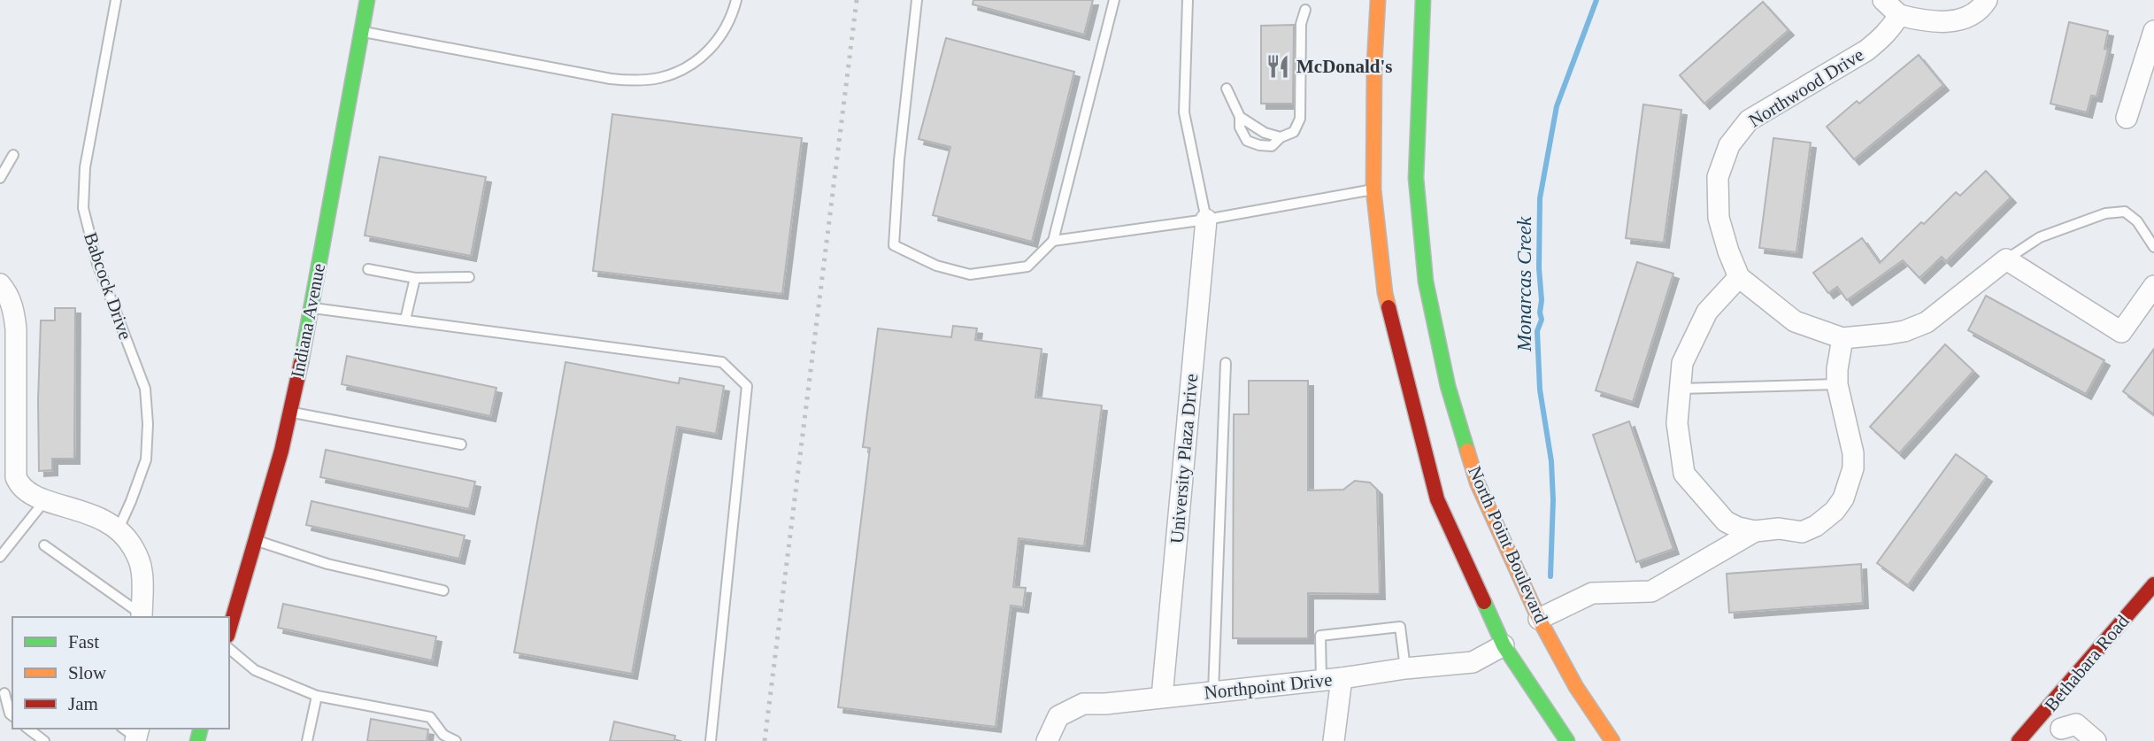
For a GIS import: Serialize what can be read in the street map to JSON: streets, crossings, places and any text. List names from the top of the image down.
{
  "streets": {
    "main road": ["Indiana Avenue", "North Point Boulevard", "Bethabara Road"],
    "street": ["Northwood Drive", "University Plaza Drive", "Northpoint Drive"],
    "lane": ["Babcock Drive"]
  },
  "crossings": [
    ["University Plaza Drive", "Northpoint Drive"]
  ],
  "water": ["Monarcas Creek"],
  "places": {
    "restaurant": ["McDonald's"]
  },
  "legend": ["Fast", "Slow", "Jam"]
}
